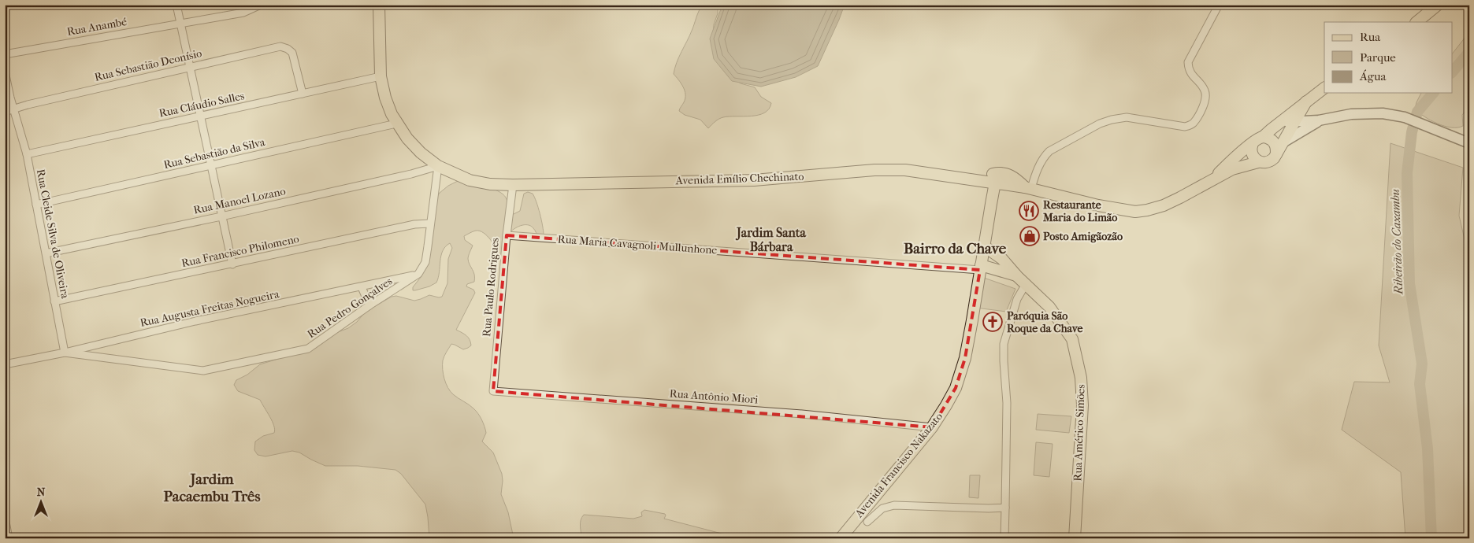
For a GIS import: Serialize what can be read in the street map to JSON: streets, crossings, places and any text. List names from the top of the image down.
{
  "streets": {
    "main road": [
      "Avenida Emílio Chechinato",
      "Rua Maria Cavagnoli Mullunhone",
      "Rua Américo Simões",
      "Avenida Francisco Nakazato"
    ],
    "street": [
      "Rua Anambé",
      "Rua Sebastião Deonísio",
      "Rua Cláudio Salles",
      "Rua Sebastião da Silva",
      "Rua Manoel Lozano",
      "Rua Cleide Silva de Oliveira",
      "Rua Francisco Philomeno",
      "Rua Paulo Rodrigues",
      "Rua Pedro Gonçalves",
      "Rua Augusta Freitas Nogueira",
      "Rua Antônio Miori"
    ]
  },
  "crossings": [
    ["Rua Sebastião Deonísio", "Rua Cláudio Salles"],
    ["Rua Sebastião Deonísio", "Rua Cleide Silva de Oliveira"],
    ["Rua Cláudio Salles", "Avenida Emílio Chechinato"],
    ["Rua Cláudio Salles", "Rua Cleide Silva de Oliveira"],
    ["Rua Sebastião da Silva", "Avenida Emílio Chechinato"],
    ["Rua Sebastião da Silva", "Rua Cleide Silva de Oliveira"],
    ["Avenida Emílio Chechinato", "Rua Manoel Lozano"],
    ["Avenida Emílio Chechinato", "Rua Paulo Rodrigues"],
    ["Avenida Emílio Chechinato", "Avenida Francisco Nakazato"],
    ["Rua Manoel Lozano", "Rua Cleide Silva de Oliveira"],
    ["Rua Cleide Silva de Oliveira", "Rua Francisco Philomeno"],
    ["Rua Cleide Silva de Oliveira", "Rua Pedro Gonçalves"],
    ["Rua Cleide Silva de Oliveira", "Rua Augusta Freitas Nogueira"],
    ["Rua Maria Cavagnoli Mullunhone", "Rua Paulo Rodrigues"],
    ["Rua Maria Cavagnoli Mullunhone", "Rua Américo Simões"],
    ["Rua Maria Cavagnoli Mullunhone", "Avenida Francisco Nakazato"],
    ["Rua Paulo Rodrigues", "Rua Antônio Miori"],
    ["Rua Pedro Gonçalves", "Rua Augusta Freitas Nogueira"],
    ["Rua Antônio Miori", "Avenida Francisco Nakazato"],
    ["Rua Américo Simões", "Avenida Francisco Nakazato"]
  ],
  "districts": ["Jardim Santa Bárbara", "Bairro da Chave", "Jardim Pacaembu Três"],
  "water": ["Ribeirão do Caxambu"],
  "places": {
    "restaurant": ["Restaurante Maria do Limão"],
    "shop": ["Posto Amigãozão"],
    "church": ["Paróquia São Roque da Chave"]
  },
  "legend": ["Rua", "Parque", "Água"],
  "north": "top"
}
